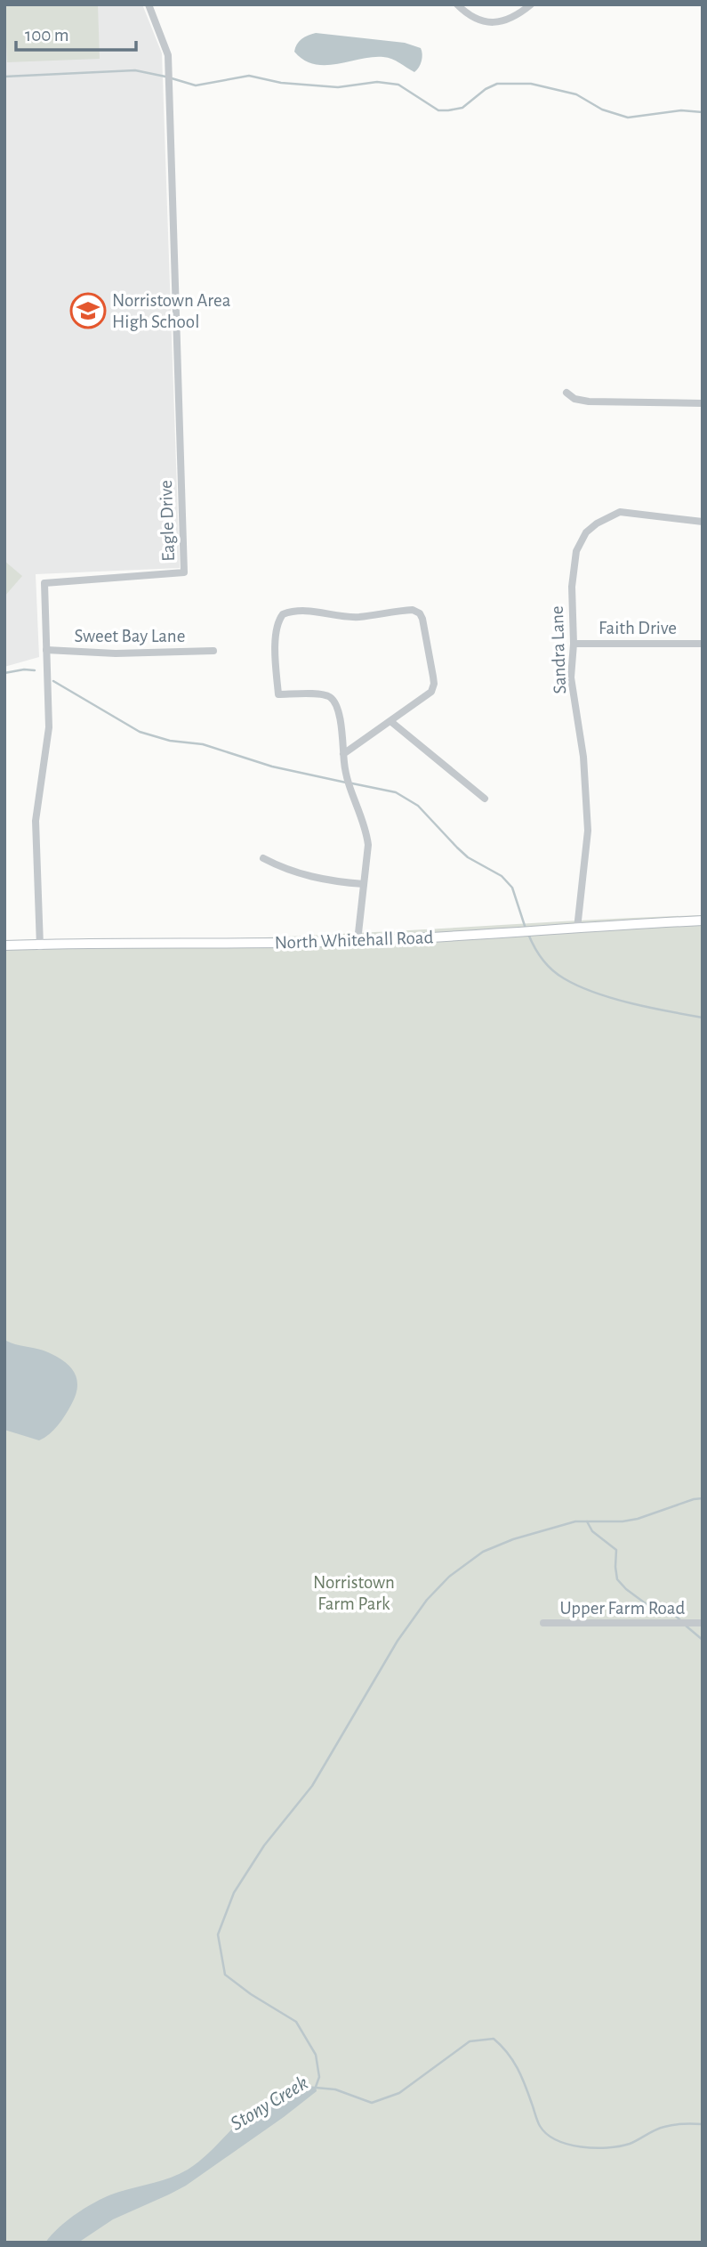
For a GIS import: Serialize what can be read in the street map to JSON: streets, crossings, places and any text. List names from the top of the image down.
{
  "streets": {
    "main road": ["North Whitehall Road"],
    "street": [
      "Eagle Drive",
      "Faith Drive",
      "Sweet Bay Lane",
      "Sandra Lane",
      "Upper Farm Road"
    ]
  },
  "crossings": [
    ["Eagle Drive", "Sweet Bay Lane"],
    ["Eagle Drive", "North Whitehall Road"],
    ["Faith Drive", "Sandra Lane"],
    ["Sandra Lane", "North Whitehall Road"]
  ],
  "water": ["Stony Creek"],
  "parks": ["Norristown Farm Park"],
  "places": {
    "school or university": ["Norristown Area High School"]
  },
  "scale_bar": "100 m"
}
